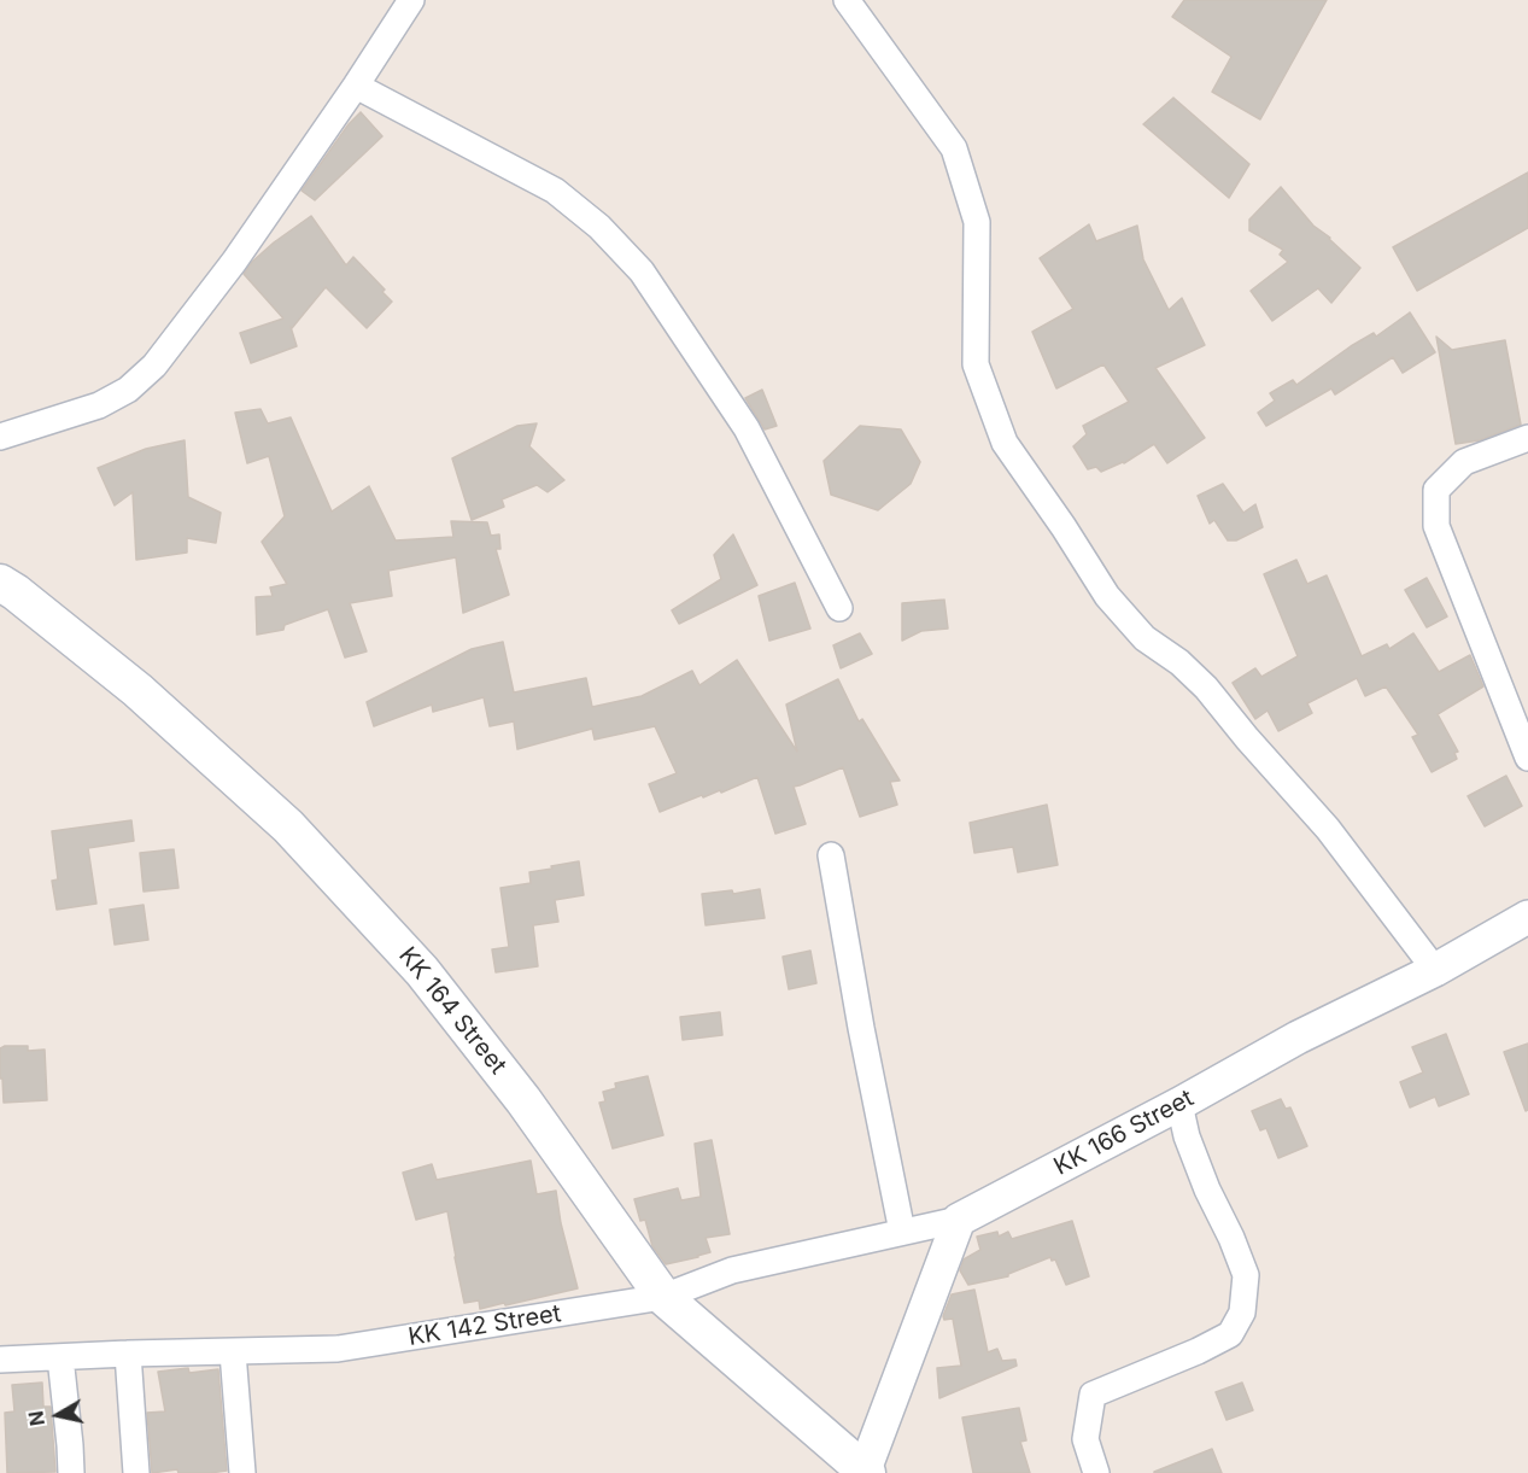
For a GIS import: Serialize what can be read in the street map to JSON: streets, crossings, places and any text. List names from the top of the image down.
{
  "streets": {
    "main road": ["KK 164 Street"],
    "street": ["KK 166 Street", "KK 142 Street"]
  },
  "crossings": [
    ["KK 164 Street", "KK 142 Street"],
    ["KK 166 Street", "KK 142 Street"]
  ],
  "north": "left"
}
